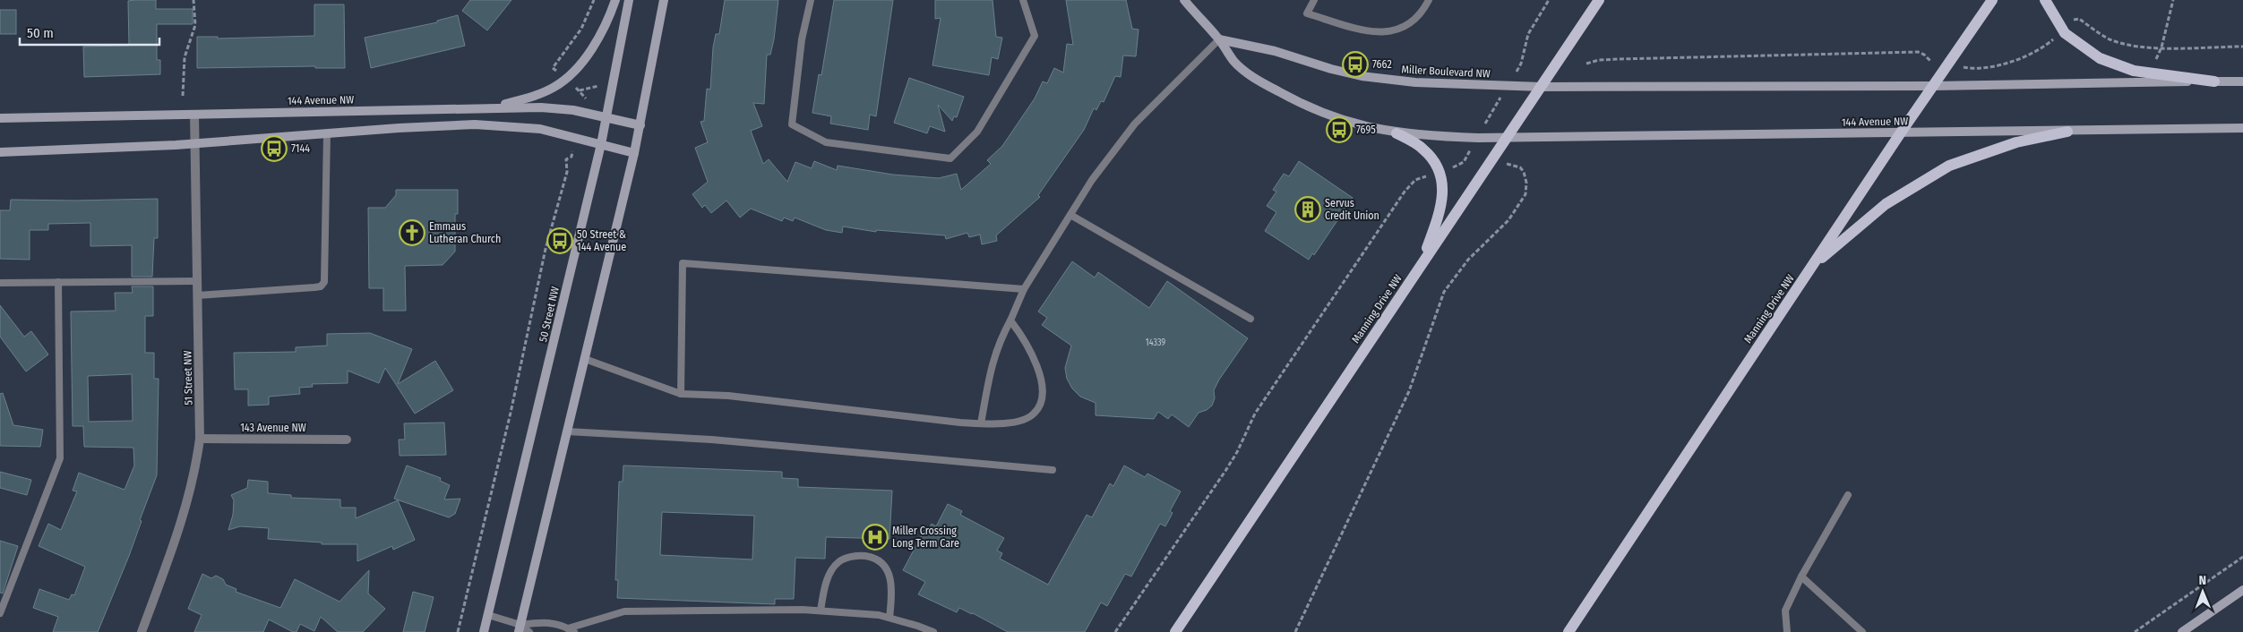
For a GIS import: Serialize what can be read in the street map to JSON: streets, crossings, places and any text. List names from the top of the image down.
{
  "streets": {
    "main road": [
      "Miller Boulevard NW",
      "144 Avenue NW",
      "Manning Drive NW",
      "50 Street NW"
    ],
    "street": ["51 Street NW", "143 Avenue NW"]
  },
  "crossings": [
    ["Miller Boulevard NW", "Manning Drive NW"],
    ["144 Avenue NW", "Manning Drive NW"],
    ["144 Avenue NW", "50 Street NW"],
    ["144 Avenue NW", "51 Street NW"],
    ["51 Street NW", "143 Avenue NW"]
  ],
  "places": {
    "bus stop": [
      "7662",
      "7695",
      "7144",
      "50 Street & 144 Avenue"
    ],
    "building": ["Servus Credit Union"],
    "church": ["Emmaus Lutheran Church"],
    "hospital": ["Miller Crossing Long Term Care"]
  },
  "house_numbers": ["14339"],
  "scale_bar": "50 m",
  "north": "top"
}
